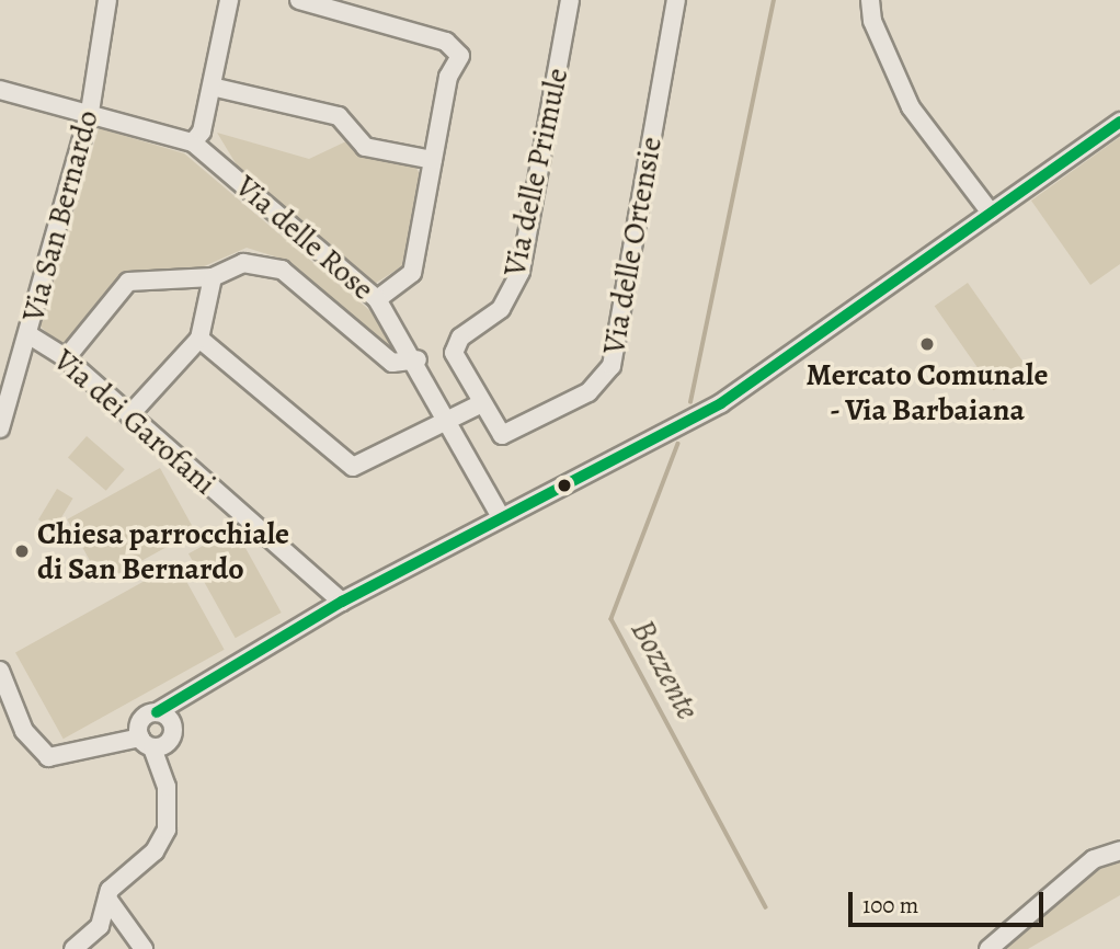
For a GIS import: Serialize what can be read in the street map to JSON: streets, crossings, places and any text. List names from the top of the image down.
{
  "streets": {
    "street": [
      "Via delle Primule",
      "Via San Bernardo",
      "Via delle Rose",
      "Via delle Ortensie",
      "Via dei Garofani"
    ]
  },
  "crossings": [
    ["Via delle Primule", "Via delle Ortensie"],
    ["Via San Bernardo", "Via delle Rose"],
    ["Via San Bernardo", "Via dei Garofani"]
  ],
  "water": ["Bozzente"],
  "places": ["Mercato Comunale - Via Barbaiana", "Chiesa parrocchiale di San Bernardo"],
  "scale_bar": "100 m"
}
